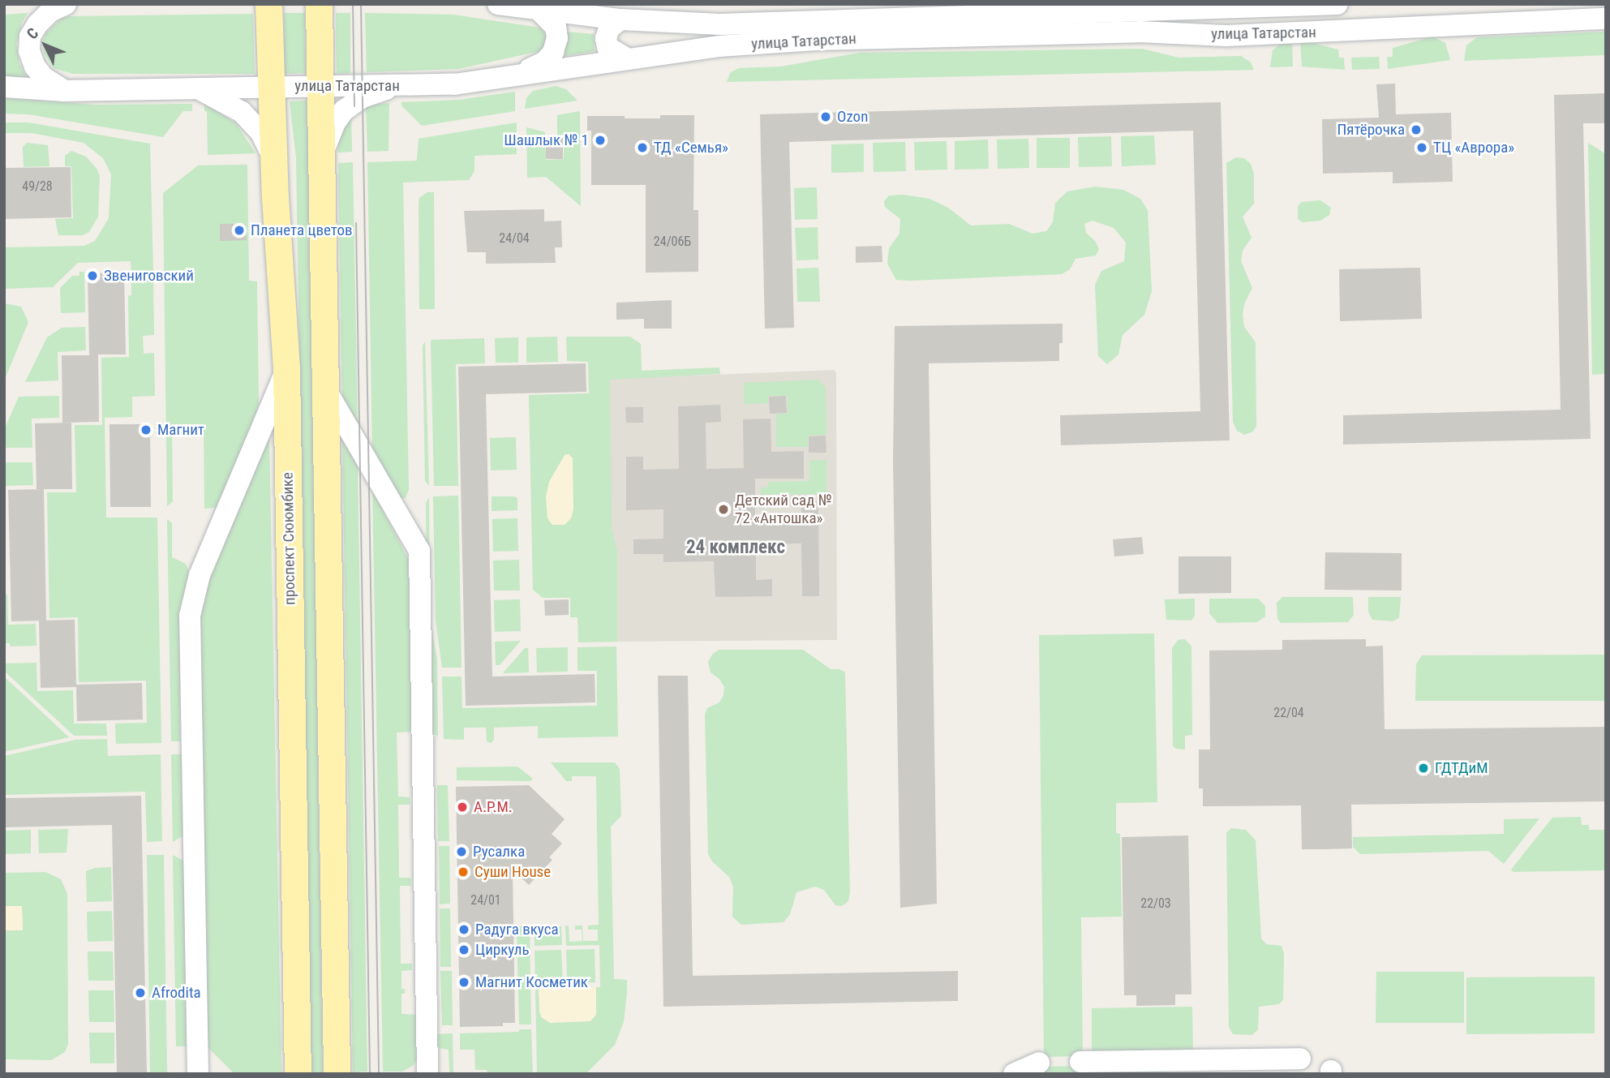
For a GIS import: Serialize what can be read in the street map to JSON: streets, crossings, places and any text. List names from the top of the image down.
{
  "streets": {
    "main road": ["проспект Сююмбике"],
    "street": ["улица Татарстан"]
  },
  "crossings": [
    ["улица Татарстан", "проспект Сююмбике"]
  ],
  "districts": ["24 комплекс"],
  "places": [
    "Ozon",
    "Пятёрочка",
    "Шашлык № 1",
    "ТД «Семья»",
    "ТЦ «Аврора»",
    "Планета цветов",
    "Звениговский",
    "Магнит",
    "Детский сад № 72 «Антошка»",
    "ГДТДиМ",
    "А.Р.М.",
    "Русалка",
    "Суши House",
    "Радуга вкуса",
    "Циркуль",
    "Магнит Косметик",
    "Afrodita"
  ],
  "house_numbers": [
    "49/28",
    "24/04",
    "24/06Б",
    "22/04",
    "24/01",
    "22/03"
  ],
  "north": "top left"
}
